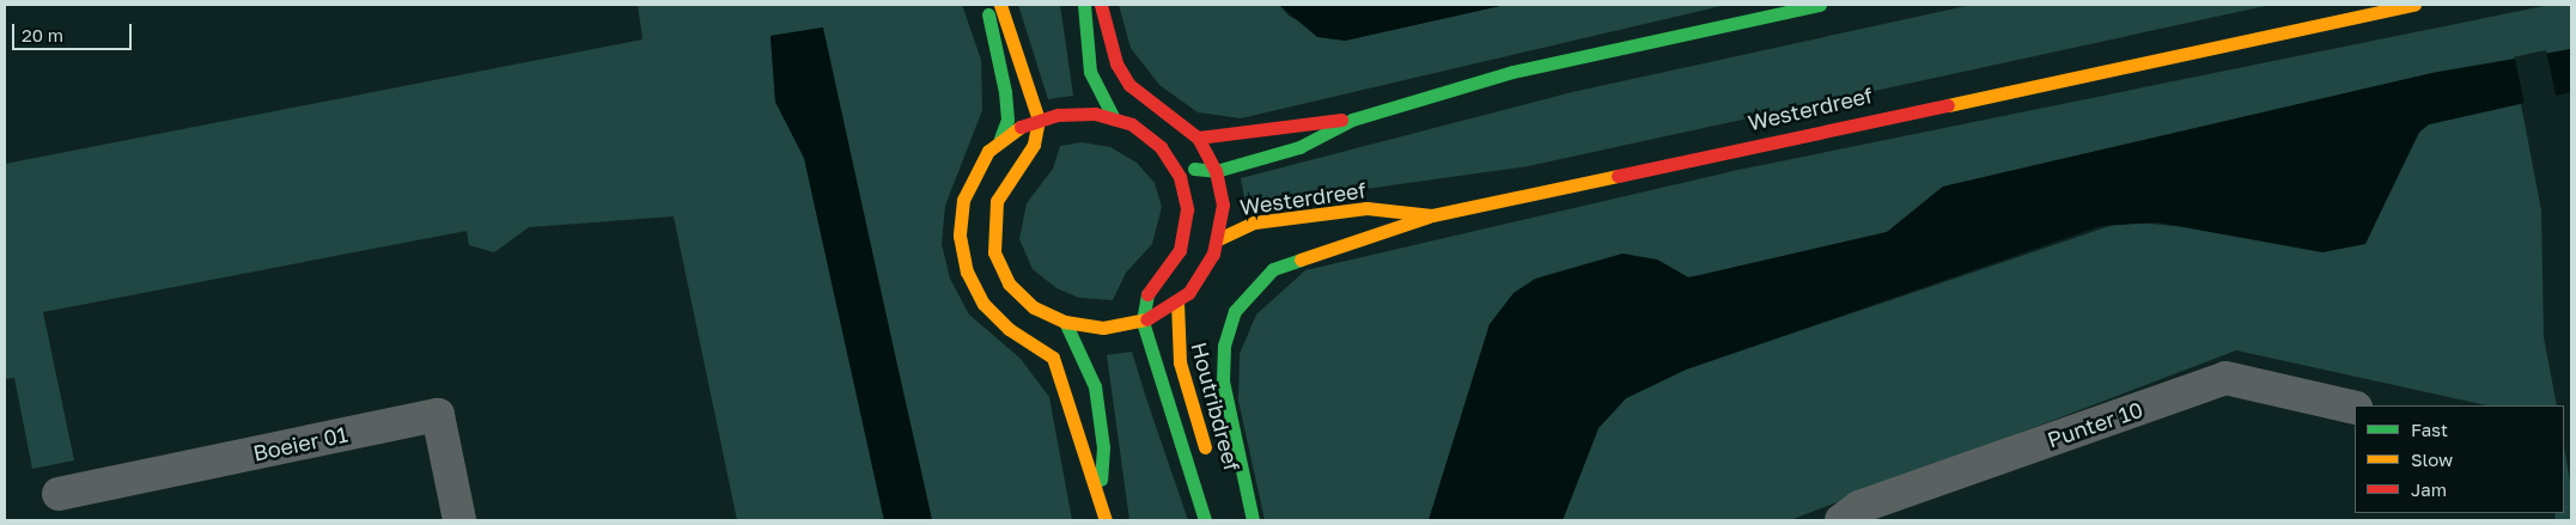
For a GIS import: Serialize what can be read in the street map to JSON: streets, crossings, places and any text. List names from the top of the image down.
{
  "streets": {
    "main road": ["Westerdreef", "Houtribdreef"],
    "street": ["Punter 10", "Boeier 01"]
  },
  "legend": ["Fast", "Slow", "Jam"],
  "scale_bar": "20 m"
}
